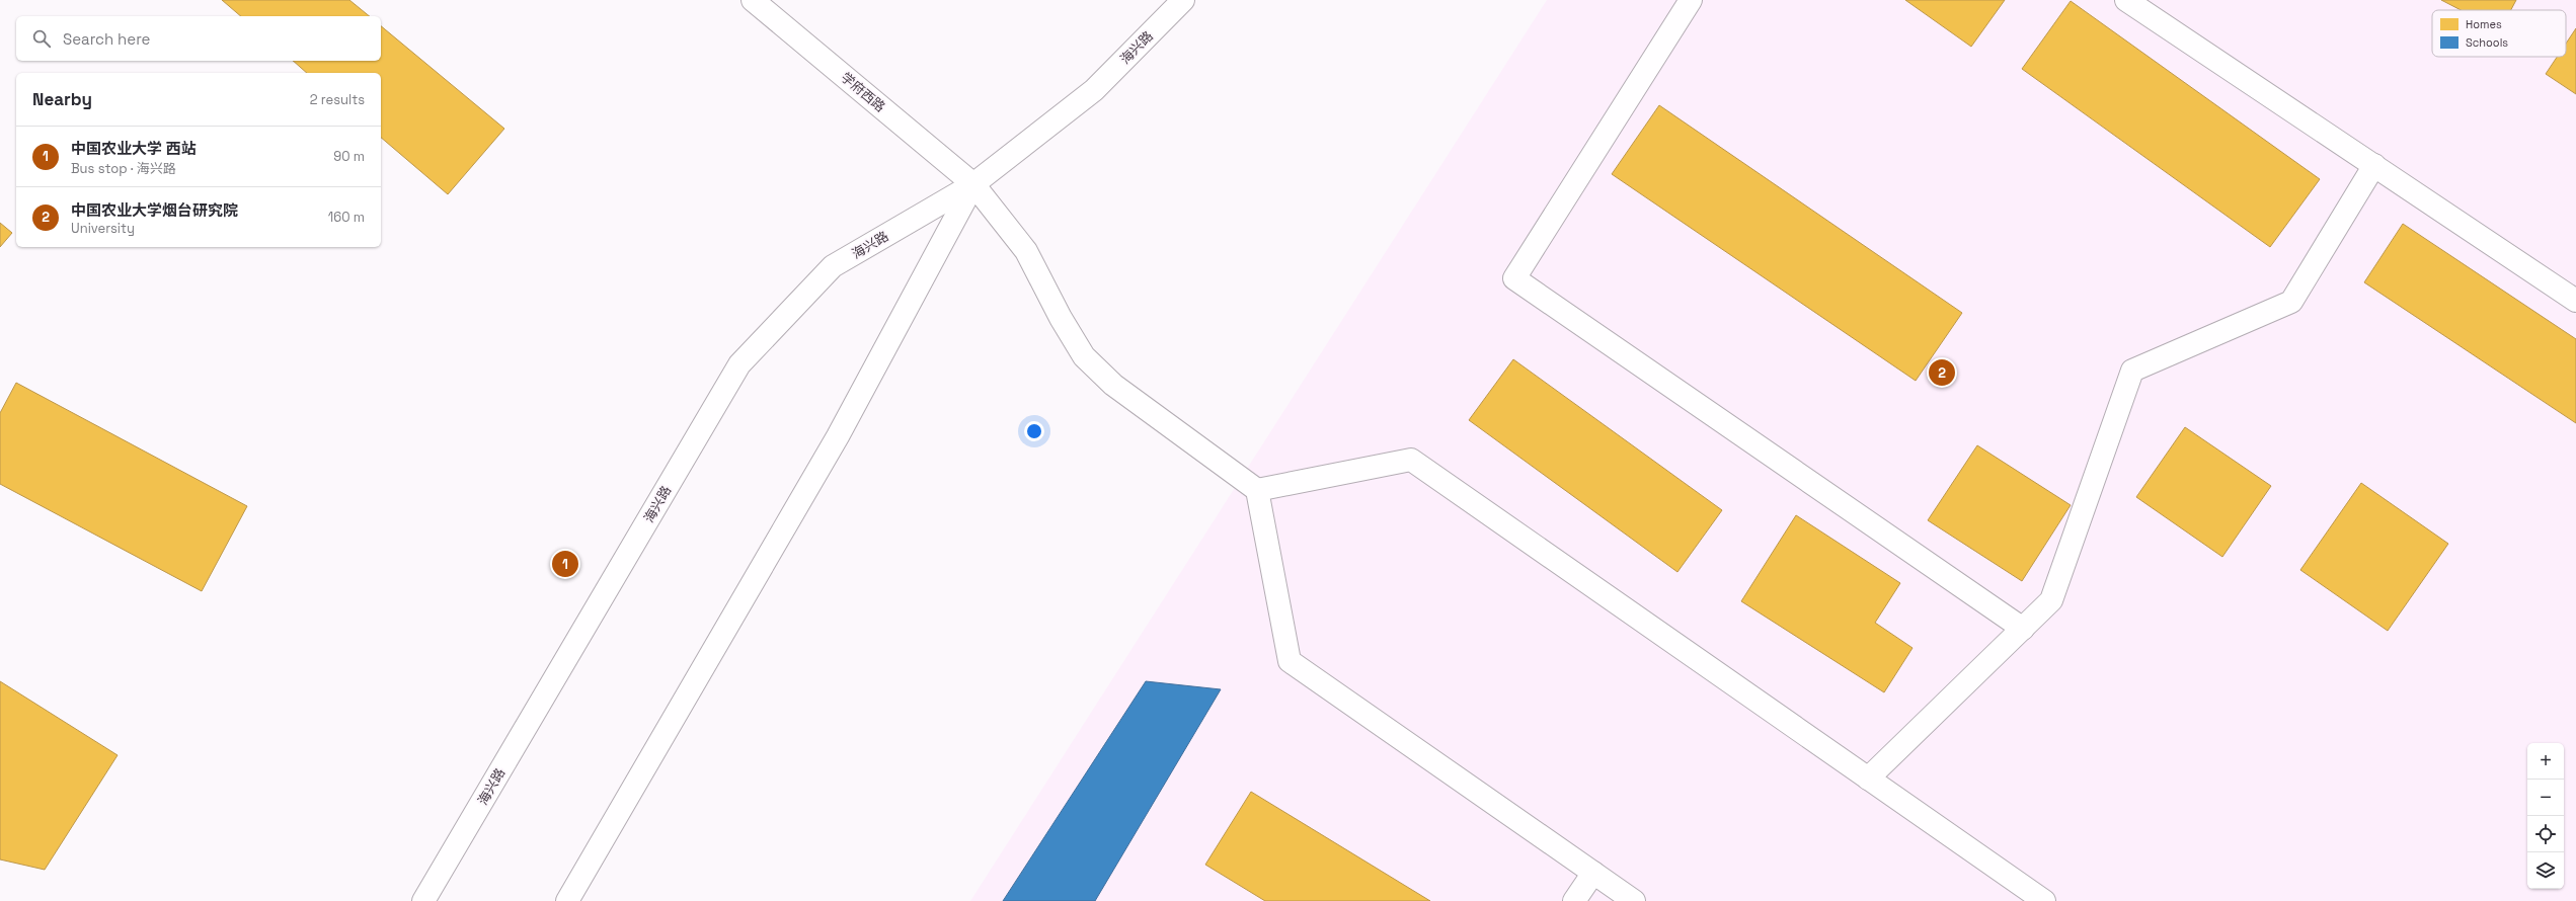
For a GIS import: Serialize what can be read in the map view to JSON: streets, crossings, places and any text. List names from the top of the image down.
{
  "streets": {
    "street": ["海兴路", "学府西路"]
  },
  "crossings": [
    ["海兴路", "学府西路"]
  ],
  "legend": ["Homes", "Schools"],
  "page": {
    "search": "Search here",
    "heading": ["Nearby", "2 results"],
    "list": [
      {
        "mark": "1",
        "name": "中国农业大学 西站",
        "note": "Bus stop · 海兴路",
        "value": "90 m"
      },
      {
        "mark": "2",
        "name": "中国农业大学烟台研究院",
        "note": "University",
        "value": "160 m"
      }
    ],
    "pins": ["2", "1"],
    "map_buttons": ["+", "−"]
  }
}
